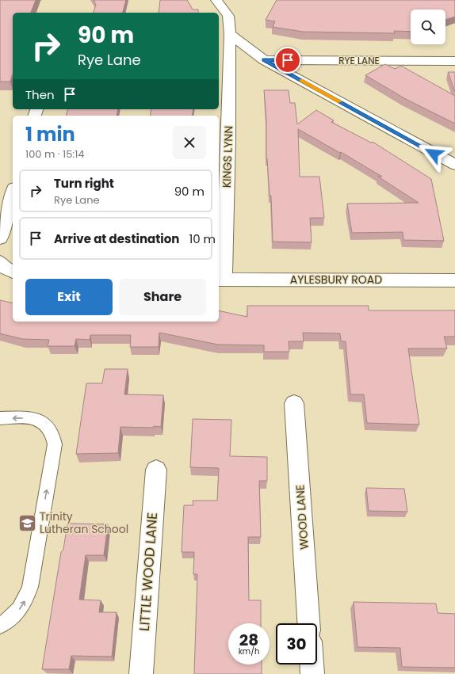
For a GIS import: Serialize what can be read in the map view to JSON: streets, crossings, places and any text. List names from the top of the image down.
{
  "streets": {
    "street": [
      "RYE LANE",
      "KINGS LYNN",
      "AYLESBURY ROAD",
      "WOOD LANE",
      "LITTLE WOOD LANE"
    ]
  },
  "crossings": [
    ["KINGS LYNN", "AYLESBURY ROAD"]
  ],
  "places": {
    "school or university": ["Trinity Lutheran School"]
  },
  "page": {
    "turn": ["90 m", "Rye Lane"],
    "then": "Then",
    "heading": ["1 min", "100 m · 15:14"],
    "list": [
      {
        "name": "Turn right",
        "note": "Rye Lane",
        "value": "90 m"
      },
      {
        "name": "Arrive at destination",
        "value": "10 m"
      }
    ],
    "buttons": ["Exit", "Share"],
    "speed": "28 km/h",
    "limit": "30"
  }
}
